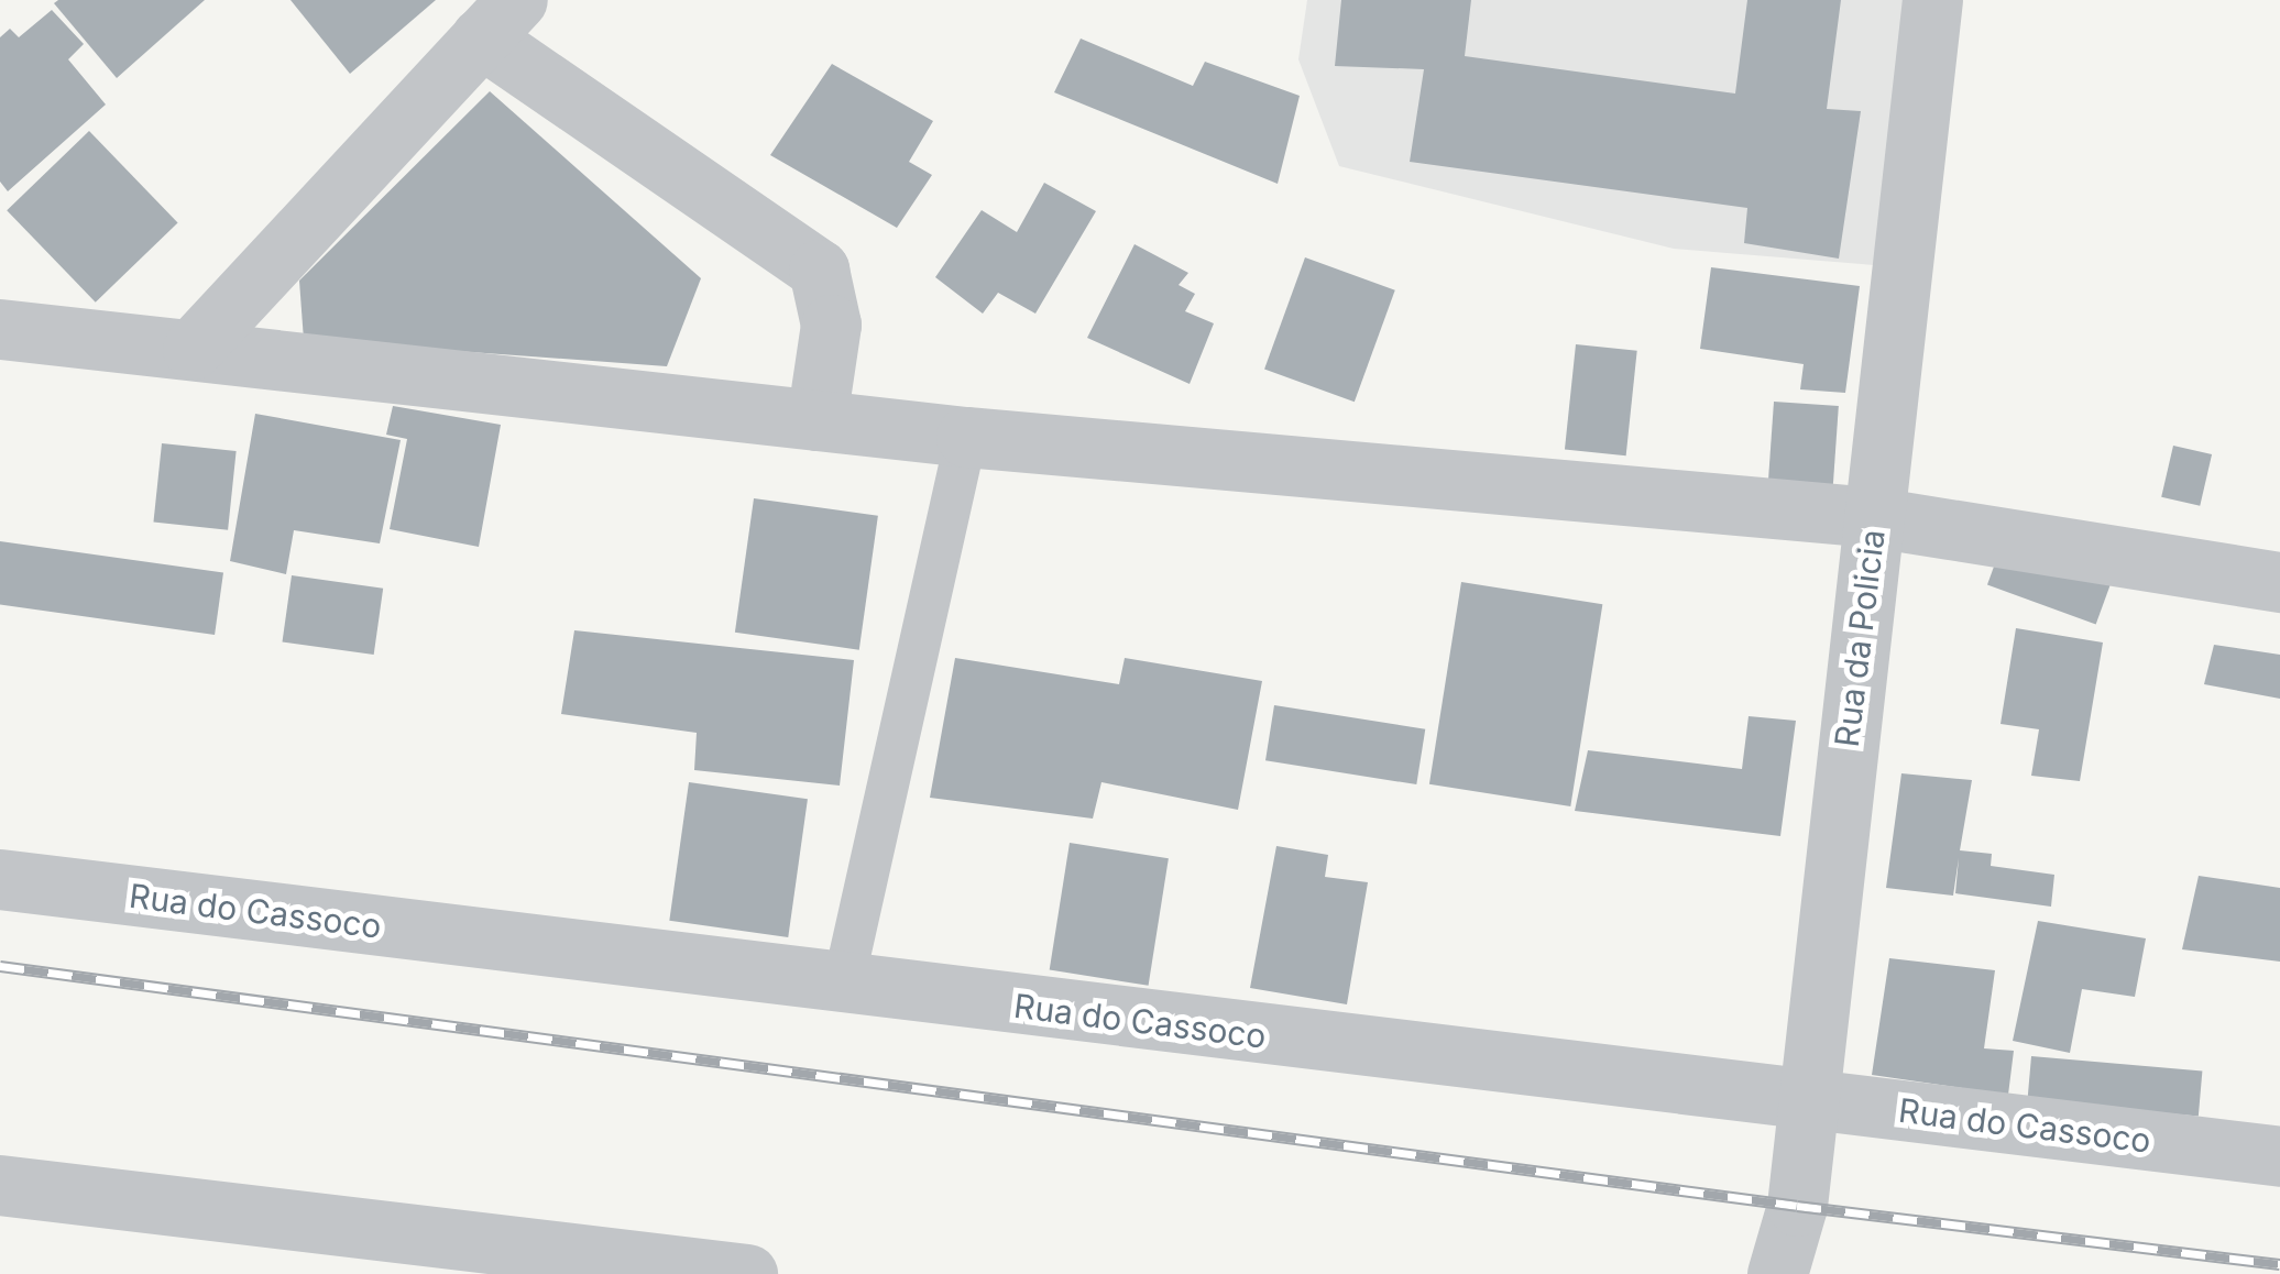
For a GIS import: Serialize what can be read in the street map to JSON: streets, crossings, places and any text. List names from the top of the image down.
{
  "streets": {
    "street": ["Rua da Policia", "Rua do Cassoco"]
  },
  "crossings": [
    ["Rua da Policia", "Rua do Cassoco"]
  ]
}
